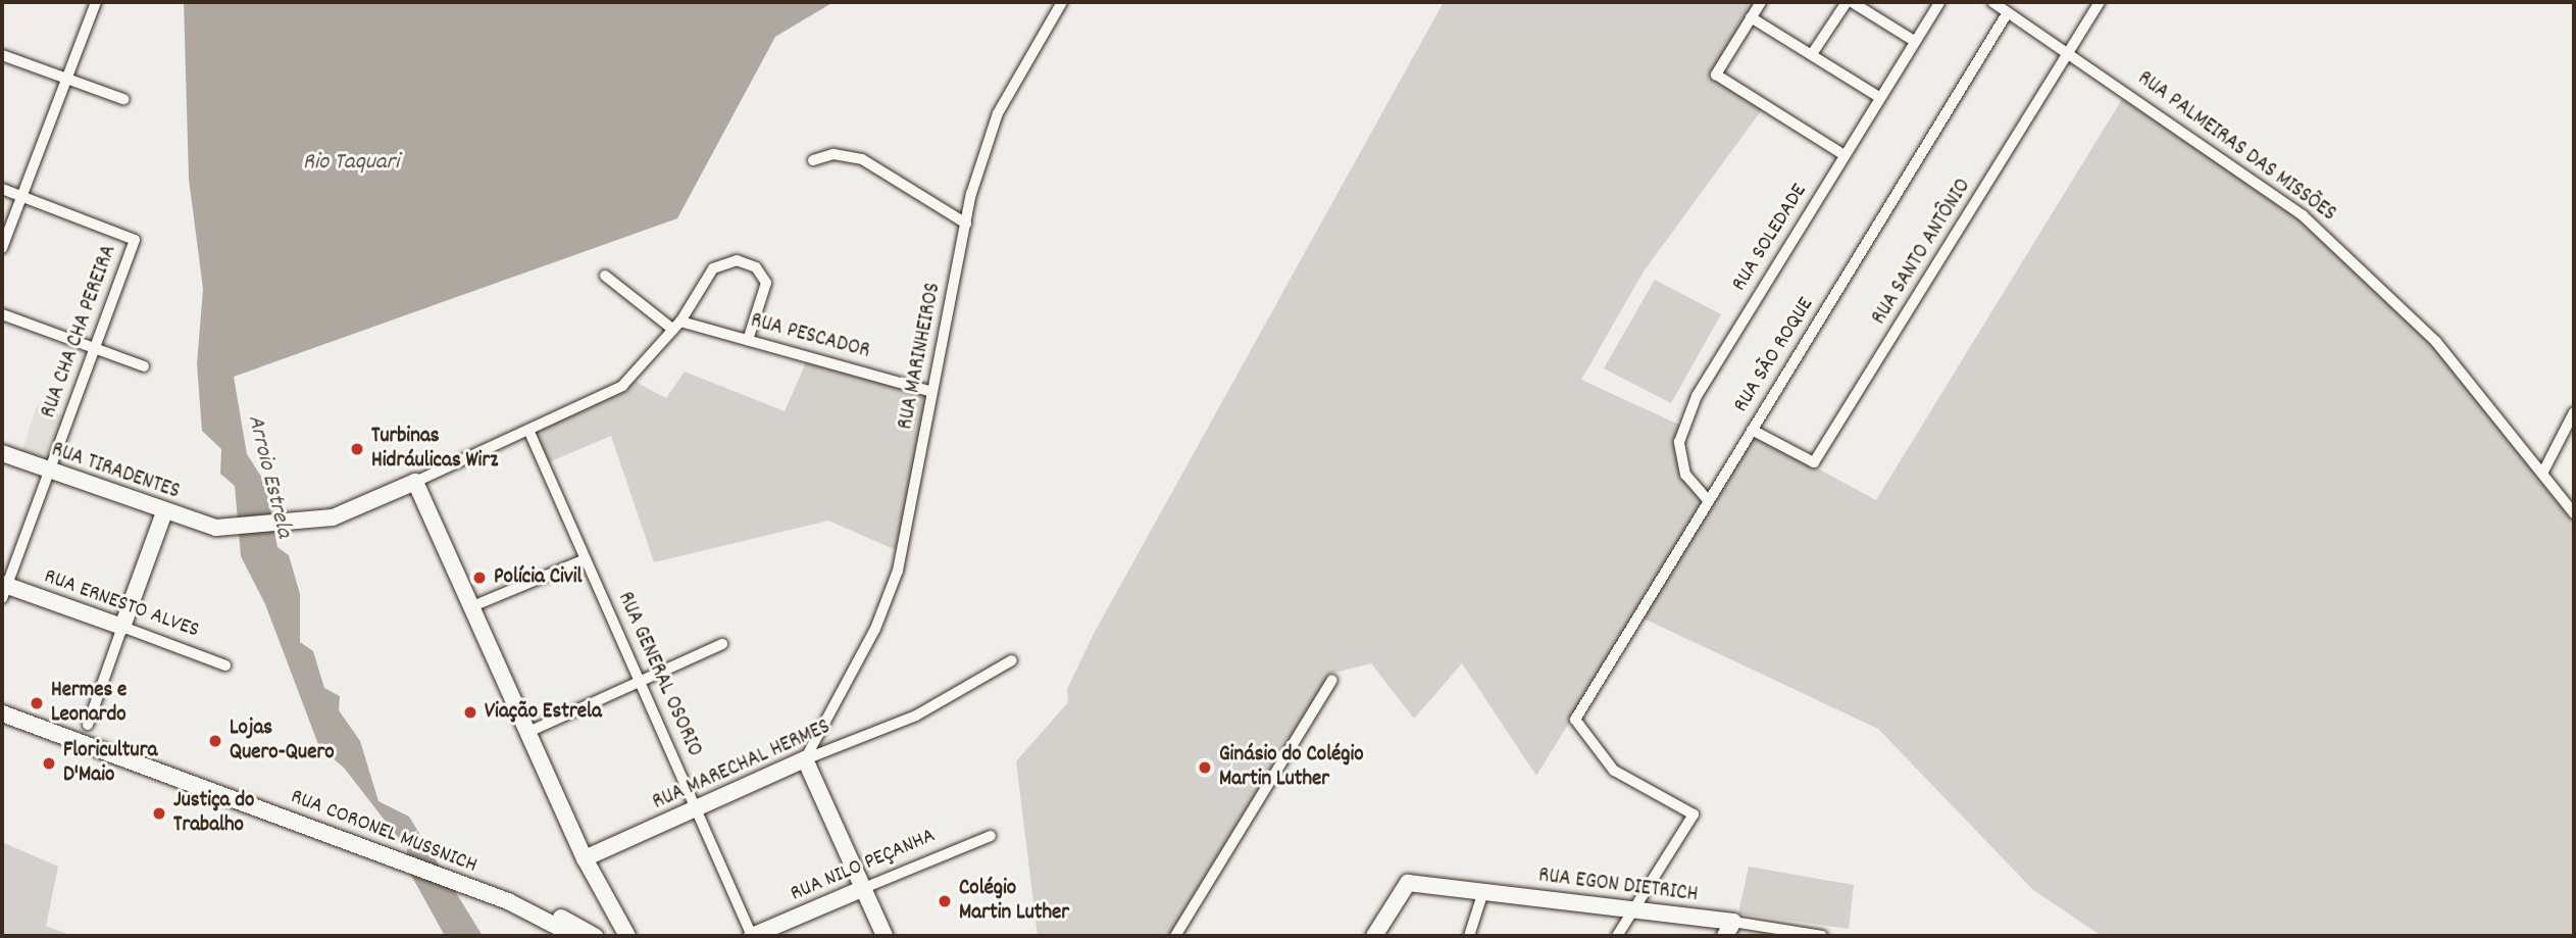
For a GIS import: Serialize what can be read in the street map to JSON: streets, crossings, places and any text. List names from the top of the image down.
{
  "streets": {
    "street": [
      "RUA PALMEIRAS DAS MISSÕES",
      "RUA SOLEDADE",
      "RUA SANTO ANTÔNIO",
      "RUA CHA CHA PEREIRA",
      "RUA PESCADOR",
      "RUA SÃO ROQUE",
      "RUA MARINHEIROS",
      "RUA TIRADENTES",
      "RUA ERNESTO ALVES",
      "RUA GENERAL OSORIO",
      "RUA MARECHAL HERMES",
      "RUA CORONEL MUSSNICH",
      "RUA NILO PEÇANHA",
      "RUA EGON DIETRICH"
    ]
  },
  "crossings": [
    ["RUA PALMEIRAS DAS MISSÕES", "RUA SANTO ANTÔNIO"],
    ["RUA PALMEIRAS DAS MISSÕES", "RUA SÃO ROQUE"],
    ["RUA SOLEDADE", "RUA SÃO ROQUE"],
    ["RUA SANTO ANTÔNIO", "RUA SÃO ROQUE"],
    ["RUA CHA CHA PEREIRA", "RUA TIRADENTES"],
    ["RUA CHA CHA PEREIRA", "RUA ERNESTO ALVES"],
    ["RUA PESCADOR", "RUA MARINHEIROS"],
    ["RUA SÃO ROQUE", "RUA EGON DIETRICH"],
    ["RUA MARINHEIROS", "RUA MARECHAL HERMES"],
    ["RUA GENERAL OSORIO", "RUA MARECHAL HERMES"],
    ["RUA GENERAL OSORIO", "RUA NILO PEÇANHA"]
  ],
  "water": ["Rio Taquari", "Arroio Estrela"],
  "places": [
    "Turbinas Hidráulicas Wirz",
    "Polícia Civil",
    "Hermes e Leonardo",
    "Viação Estrela",
    "Lojas Quero-Quero",
    "Floricultura D'Maio",
    "Ginásio do Colégio Martin Luther",
    "Justiça do Trabalho",
    "Colégio Martin Luther"
  ]
}
